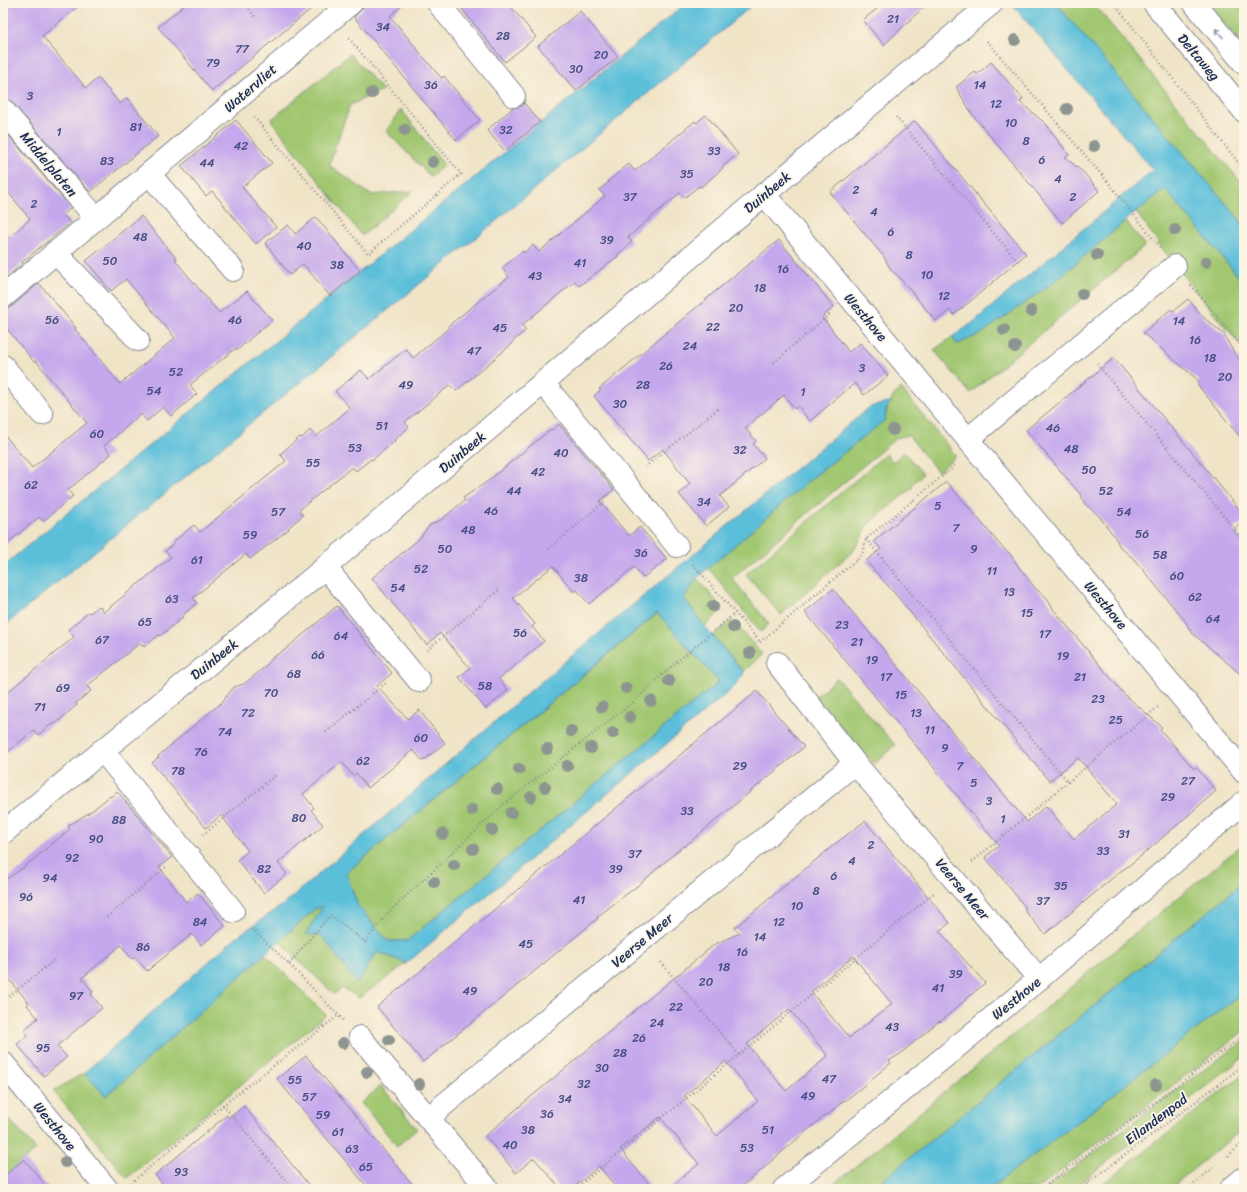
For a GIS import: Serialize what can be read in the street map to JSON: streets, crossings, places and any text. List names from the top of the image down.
{
  "streets": {
    "street": [
      "Deltaweg",
      "Watervliet",
      "Middelplaten",
      "Duinbeek",
      "Westhove",
      "Veerse Meer"
    ],
    "path": ["Eilandenpad"]
  },
  "crossings": [
    ["Watervliet", "Middelplaten"],
    ["Duinbeek", "Westhove"],
    ["Westhove", "Veerse Meer"]
  ],
  "house_numbers": [
    "21",
    "34",
    "28",
    "77",
    "20",
    "79",
    "30",
    "36",
    "14",
    "3",
    "12",
    "10",
    "81",
    "32",
    "1",
    "8",
    "42",
    "33",
    "6",
    "83",
    "44",
    "35",
    "4",
    "2",
    "37",
    "2",
    "2",
    "4",
    "6",
    "48",
    "39",
    "40",
    "8",
    "50",
    "41",
    "38",
    "16",
    "10",
    "43",
    "18",
    "12",
    "20",
    "56",
    "46",
    "14",
    "22",
    "45",
    "16",
    "24",
    "47",
    "18",
    "26",
    "3",
    "52",
    "20",
    "49",
    "28",
    "54",
    "1",
    "30",
    "51",
    "46",
    "60",
    "53",
    "48",
    "32",
    "40",
    "55",
    "50",
    "42",
    "62",
    "44",
    "52",
    "34",
    "5",
    "46",
    "57",
    "54",
    "7",
    "48",
    "56",
    "59",
    "50",
    "9",
    "36",
    "58",
    "61",
    "52",
    "11",
    "60",
    "38",
    "54",
    "13",
    "62",
    "63",
    "15",
    "64",
    "65",
    "23",
    "56",
    "17",
    "64",
    "67",
    "21",
    "66",
    "19",
    "19",
    "68",
    "17",
    "21",
    "58",
    "69",
    "70",
    "15",
    "23",
    "71",
    "72",
    "13",
    "25",
    "11",
    "74",
    "60",
    "9",
    "76",
    "62",
    "29",
    "7",
    "78",
    "27",
    "5",
    "29",
    "3",
    "33",
    "80",
    "1",
    "88",
    "31",
    "90",
    "2",
    "33",
    "37",
    "92",
    "4",
    "82",
    "39",
    "6",
    "94",
    "35",
    "8",
    "96",
    "41",
    "37",
    "10",
    "84",
    "12",
    "14",
    "45",
    "86",
    "16",
    "18",
    "39",
    "20",
    "41",
    "49",
    "97",
    "22",
    "24",
    "43",
    "26",
    "95",
    "28",
    "30",
    "47",
    "55",
    "32",
    "49",
    "57",
    "34",
    "36",
    "59",
    "38",
    "51",
    "61",
    "40",
    "53",
    "63",
    "65",
    "93"
  ]
}
